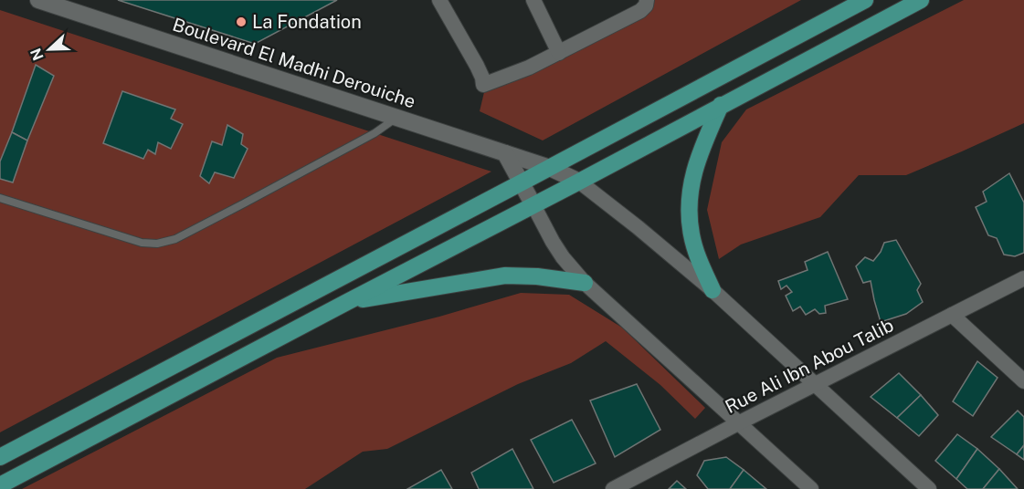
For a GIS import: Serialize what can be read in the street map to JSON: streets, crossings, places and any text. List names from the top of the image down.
{
  "streets": {
    "street": ["Boulevard El Madhi Derouiche", "Rue Ali Ibn Abou Talib"]
  },
  "places": ["La Fondation"],
  "north": "left"
}
